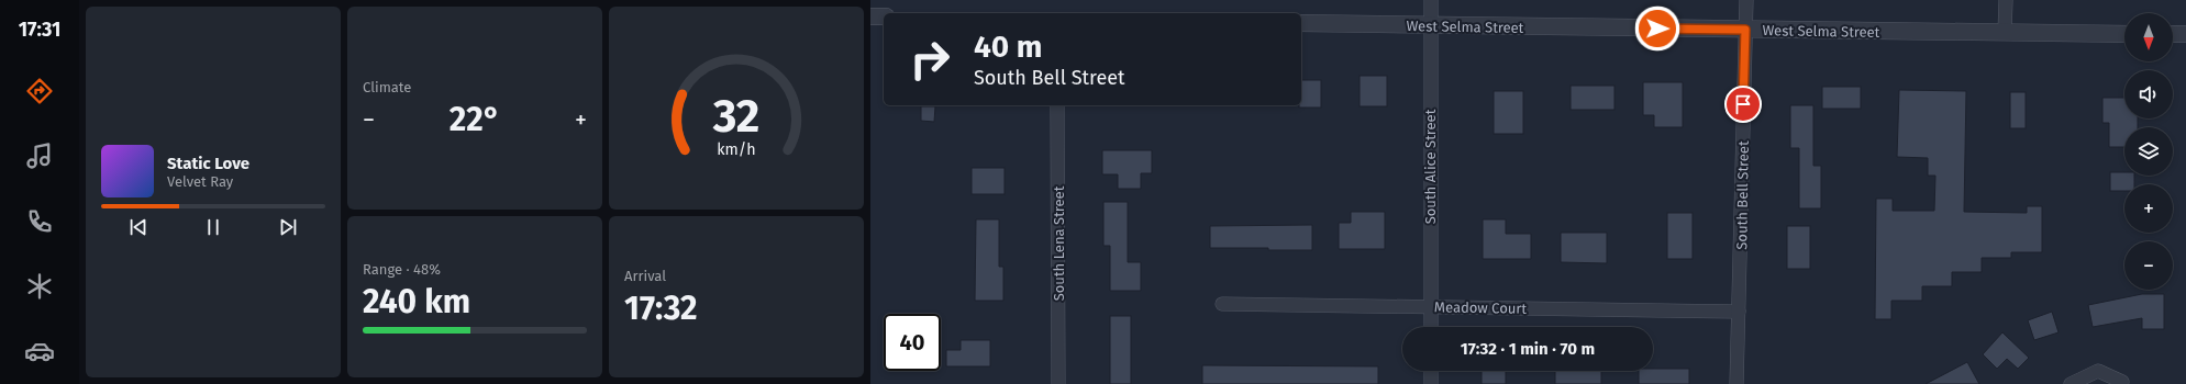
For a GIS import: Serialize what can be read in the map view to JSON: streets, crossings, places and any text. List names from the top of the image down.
{
  "streets": {
    "street": [
      "West Selma Street",
      "South Alice Street",
      "South Bell Street",
      "South Lena Street",
      "Meadow Court"
    ]
  },
  "crossings": [
    ["West Selma Street", "South Alice Street"],
    ["West Selma Street", "South Bell Street"],
    ["South Alice Street", "Meadow Court"],
    ["South Bell Street", "Meadow Court"]
  ],
  "north": "bottom",
  "page": {
    "tabs": "17:31",
    "tile": [
      "Climate",
      ["Range · 48%", "240 km"],
      ["Arrival", "17:32"]
    ],
    "map_buttons": ["+", "−"],
    "turn": ["40 m", "South Bell Street"],
    "heat": ["−", "22°", "+"],
    "song": ["Static Love", "Velvet Ray"],
    "limit": "40",
    "trip": "17:32 · 1 min · 70 m",
    "gauge": ["32", "km/h"]
  }
}
